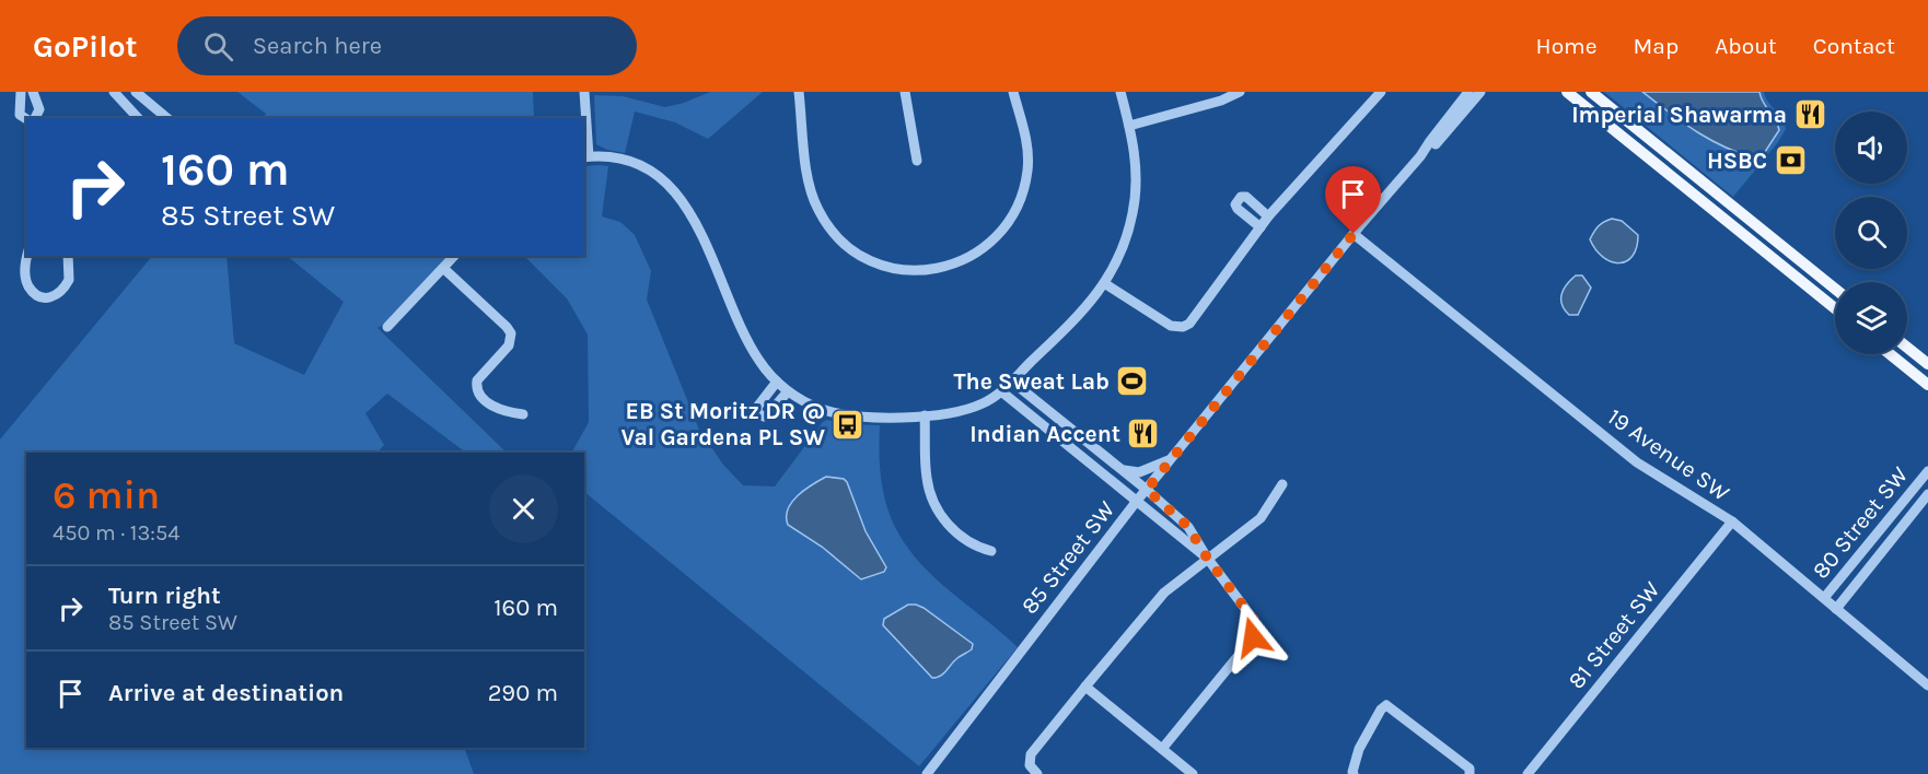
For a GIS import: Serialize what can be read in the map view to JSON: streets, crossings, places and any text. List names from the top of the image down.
{
  "streets": {
    "street": [
      "19 Avenue SW",
      "80 Street SW",
      "85 Street SW",
      "81 Street SW"
    ]
  },
  "crossings": [
    ["19 Avenue SW", "80 Street SW"],
    ["19 Avenue SW", "85 Street SW"],
    ["19 Avenue SW", "81 Street SW"]
  ],
  "places": {
    "restaurant": ["Imperial Shawarma", "Indian Accent"],
    "bank": ["HSBC"],
    "sports": ["The Sweat Lab"],
    "bus stop": ["EB St Moritz DR @ Val Gardena PL SW"]
  },
  "page": {
    "header": "GoPilot",
    "search": "Search here",
    "nav": [
      "Home",
      "Map",
      "About",
      "Contact"
    ],
    "turn": ["160 m", "85 Street SW"],
    "heading": ["6 min", "450 m · 13:54"],
    "list": [
      {
        "name": "Turn right",
        "note": "85 Street SW",
        "value": "160 m"
      },
      {
        "name": "Arrive at destination",
        "value": "290 m"
      }
    ]
  }
}
